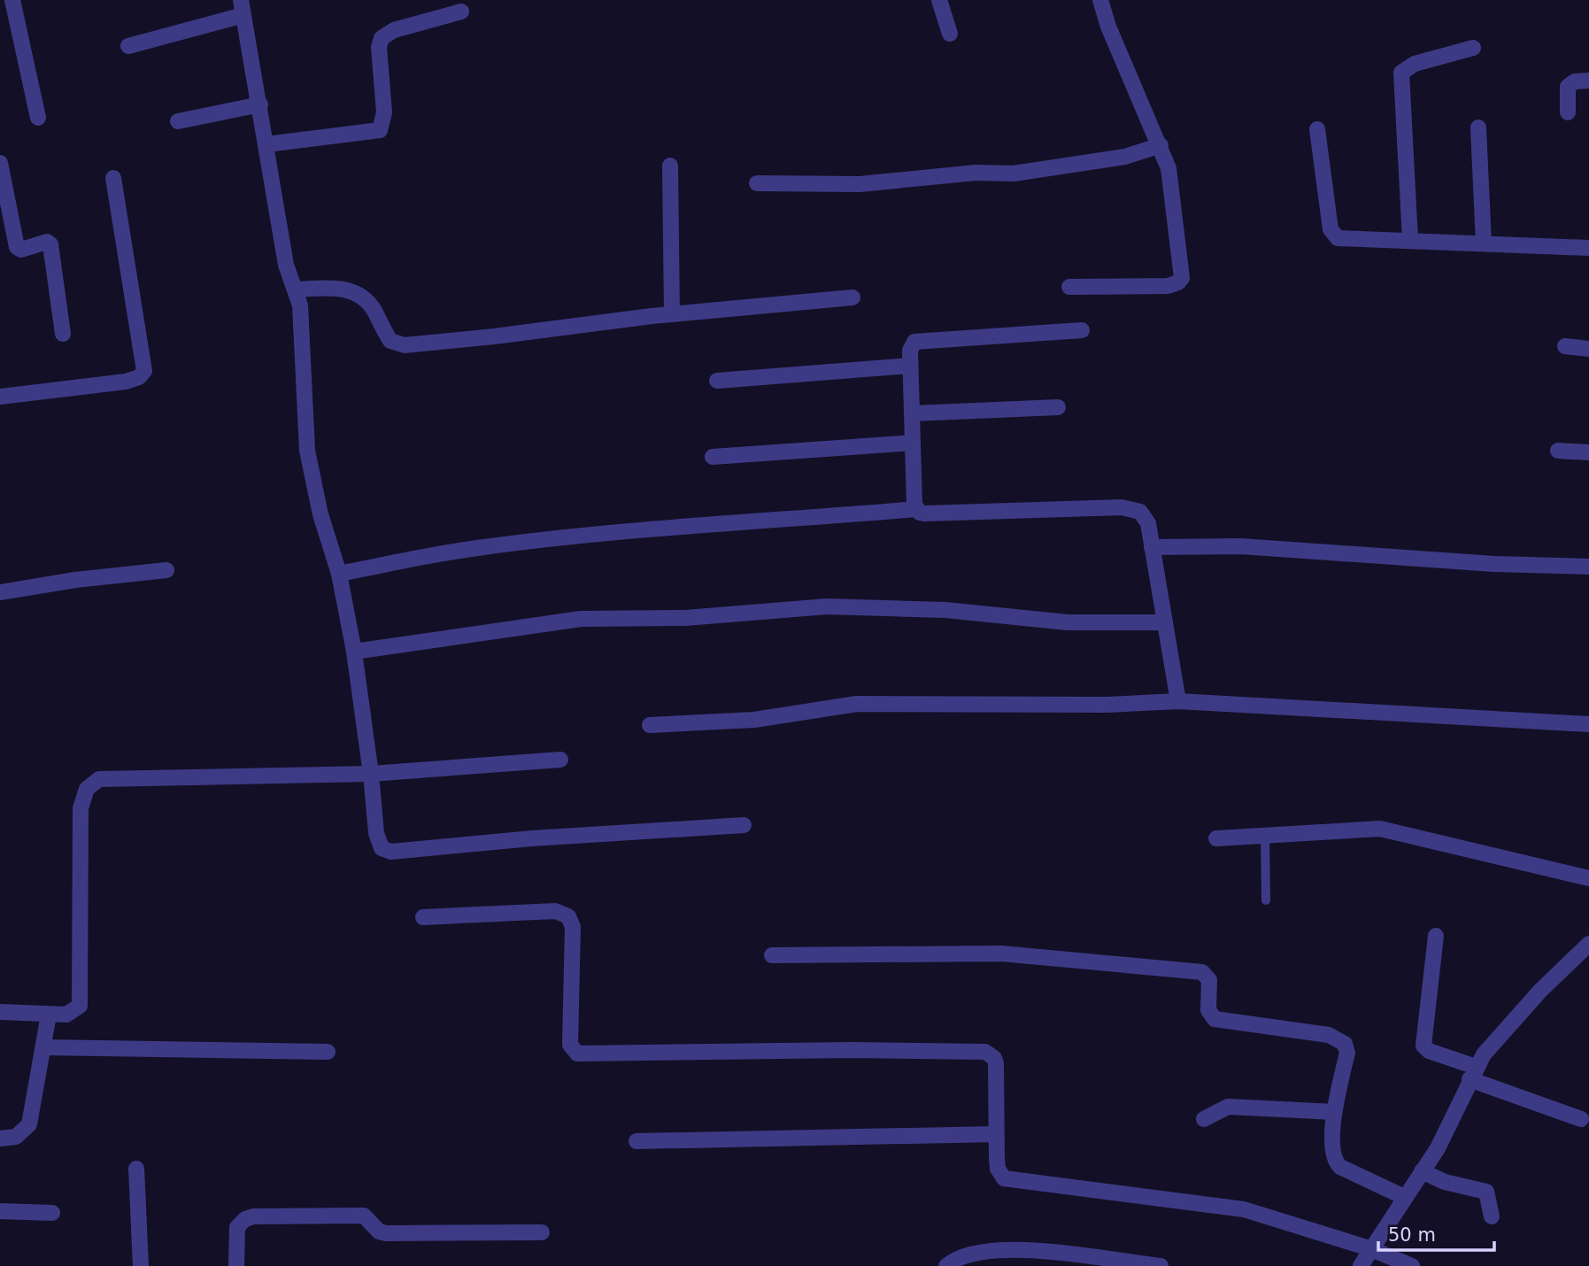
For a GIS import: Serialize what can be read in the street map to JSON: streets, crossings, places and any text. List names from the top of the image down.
{
  "scale_bar": "50 m"
}
